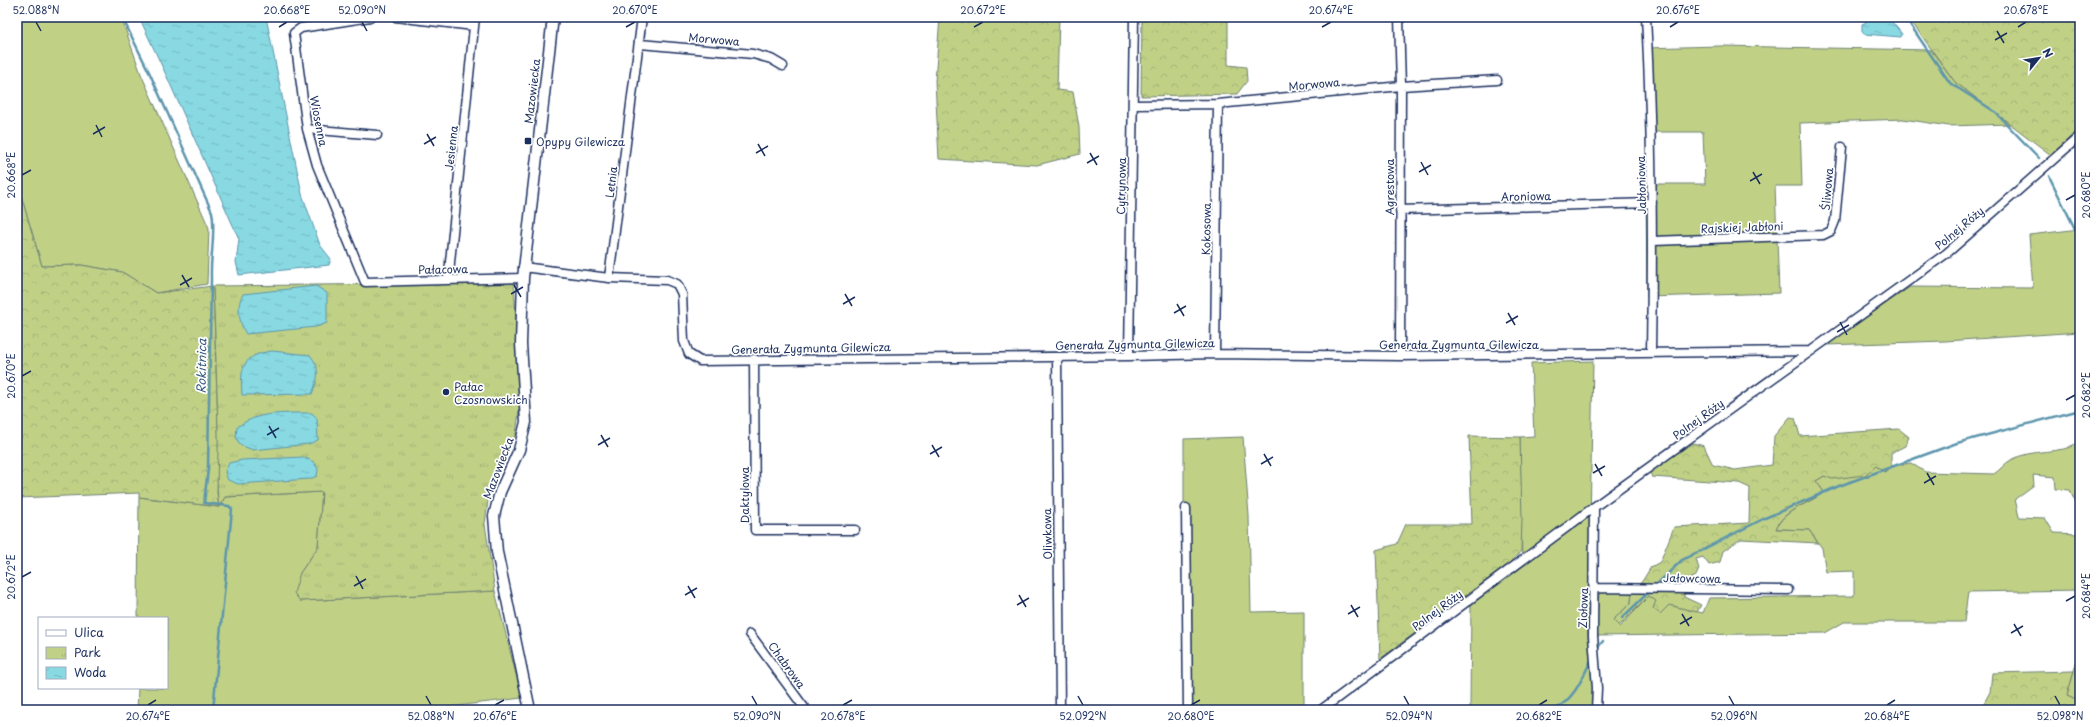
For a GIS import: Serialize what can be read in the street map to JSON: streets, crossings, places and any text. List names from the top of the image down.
{
  "streets": {
    "street": [
      "Morwowa",
      "Mazowiecka",
      "Wiosenna",
      "Jesienna",
      "Letnia",
      "Jabłoniowa",
      "Cytrynowa",
      "Agrestowa",
      "Śliwowa",
      "Aroniowa",
      "Rajskiej Jabłoni",
      "Polnej Róży",
      "Kokosowa",
      "Pałacowa",
      "Generała Zygmunta Gilewicza",
      "Daktylowa",
      "Oliwkowa",
      "Jałowcowa",
      "Ziołowa",
      "Chabrowa"
    ]
  },
  "crossings": [
    ["Morwowa", "Letnia"],
    ["Morwowa", "Cytrynowa"],
    ["Morwowa", "Agrestowa"],
    ["Morwowa", "Kokosowa"],
    ["Mazowiecka", "Pałacowa"],
    ["Mazowiecka", "Generała Zygmunta Gilewicza"],
    ["Wiosenna", "Pałacowa"],
    ["Jesienna", "Pałacowa"],
    ["Letnia", "Generała Zygmunta Gilewicza"],
    ["Jabłoniowa", "Aroniowa"],
    ["Jabłoniowa", "Rajskiej Jabłoni"],
    ["Jabłoniowa", "Generała Zygmunta Gilewicza"],
    ["Cytrynowa", "Generała Zygmunta Gilewicza"],
    ["Agrestowa", "Aroniowa"],
    ["Agrestowa", "Generała Zygmunta Gilewicza"],
    ["Śliwowa", "Rajskiej Jabłoni"],
    ["Polnej Róży", "Generała Zygmunta Gilewicza"],
    ["Polnej Róży", "Ziołowa"],
    ["Kokosowa", "Generała Zygmunta Gilewicza"],
    ["Pałacowa", "Generała Zygmunta Gilewicza"],
    ["Generała Zygmunta Gilewicza", "Daktylowa"],
    ["Generała Zygmunta Gilewicza", "Oliwkowa"],
    ["Jałowcowa", "Ziołowa"]
  ],
  "water": ["Rokitnica"],
  "places": {
    "transit": ["Opypy Gilewicza"],
    "other": ["Pałac Czosnowskich"]
  },
  "legend": ["Ulica", "Park", "Woda"],
  "north": "top right",
  "coordinates": [
    "52.088°N",
    "20.668°E",
    "52.090°N",
    "20.670°E",
    "20.672°E",
    "20.674°E",
    "20.676°E",
    "20.678°E",
    "20.680°E",
    "20.682°E",
    "20.684°E",
    "52.092°N",
    "52.094°N",
    "52.096°N",
    "52.098°N"
  ]
}
